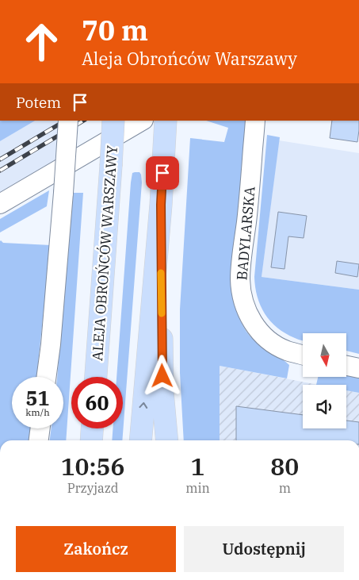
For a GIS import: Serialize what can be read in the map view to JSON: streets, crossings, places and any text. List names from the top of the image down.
{
  "streets": {
    "main road": ["ALEJA OBROŃCÓW WARSZAWY"],
    "street": ["BADYLARSKA"]
  },
  "north": "bottom",
  "page": {
    "turn": ["70 m", "Aleja Obrońców Warszawy"],
    "then": "Potem",
    "speed": "51 km/h",
    "limit": "60",
    "eta": [
      "10:56",
      "Przyjazd",
      "1",
      "min",
      "80",
      "m"
    ],
    "buttons": ["Zakończ", "Udostępnij"]
  }
}
